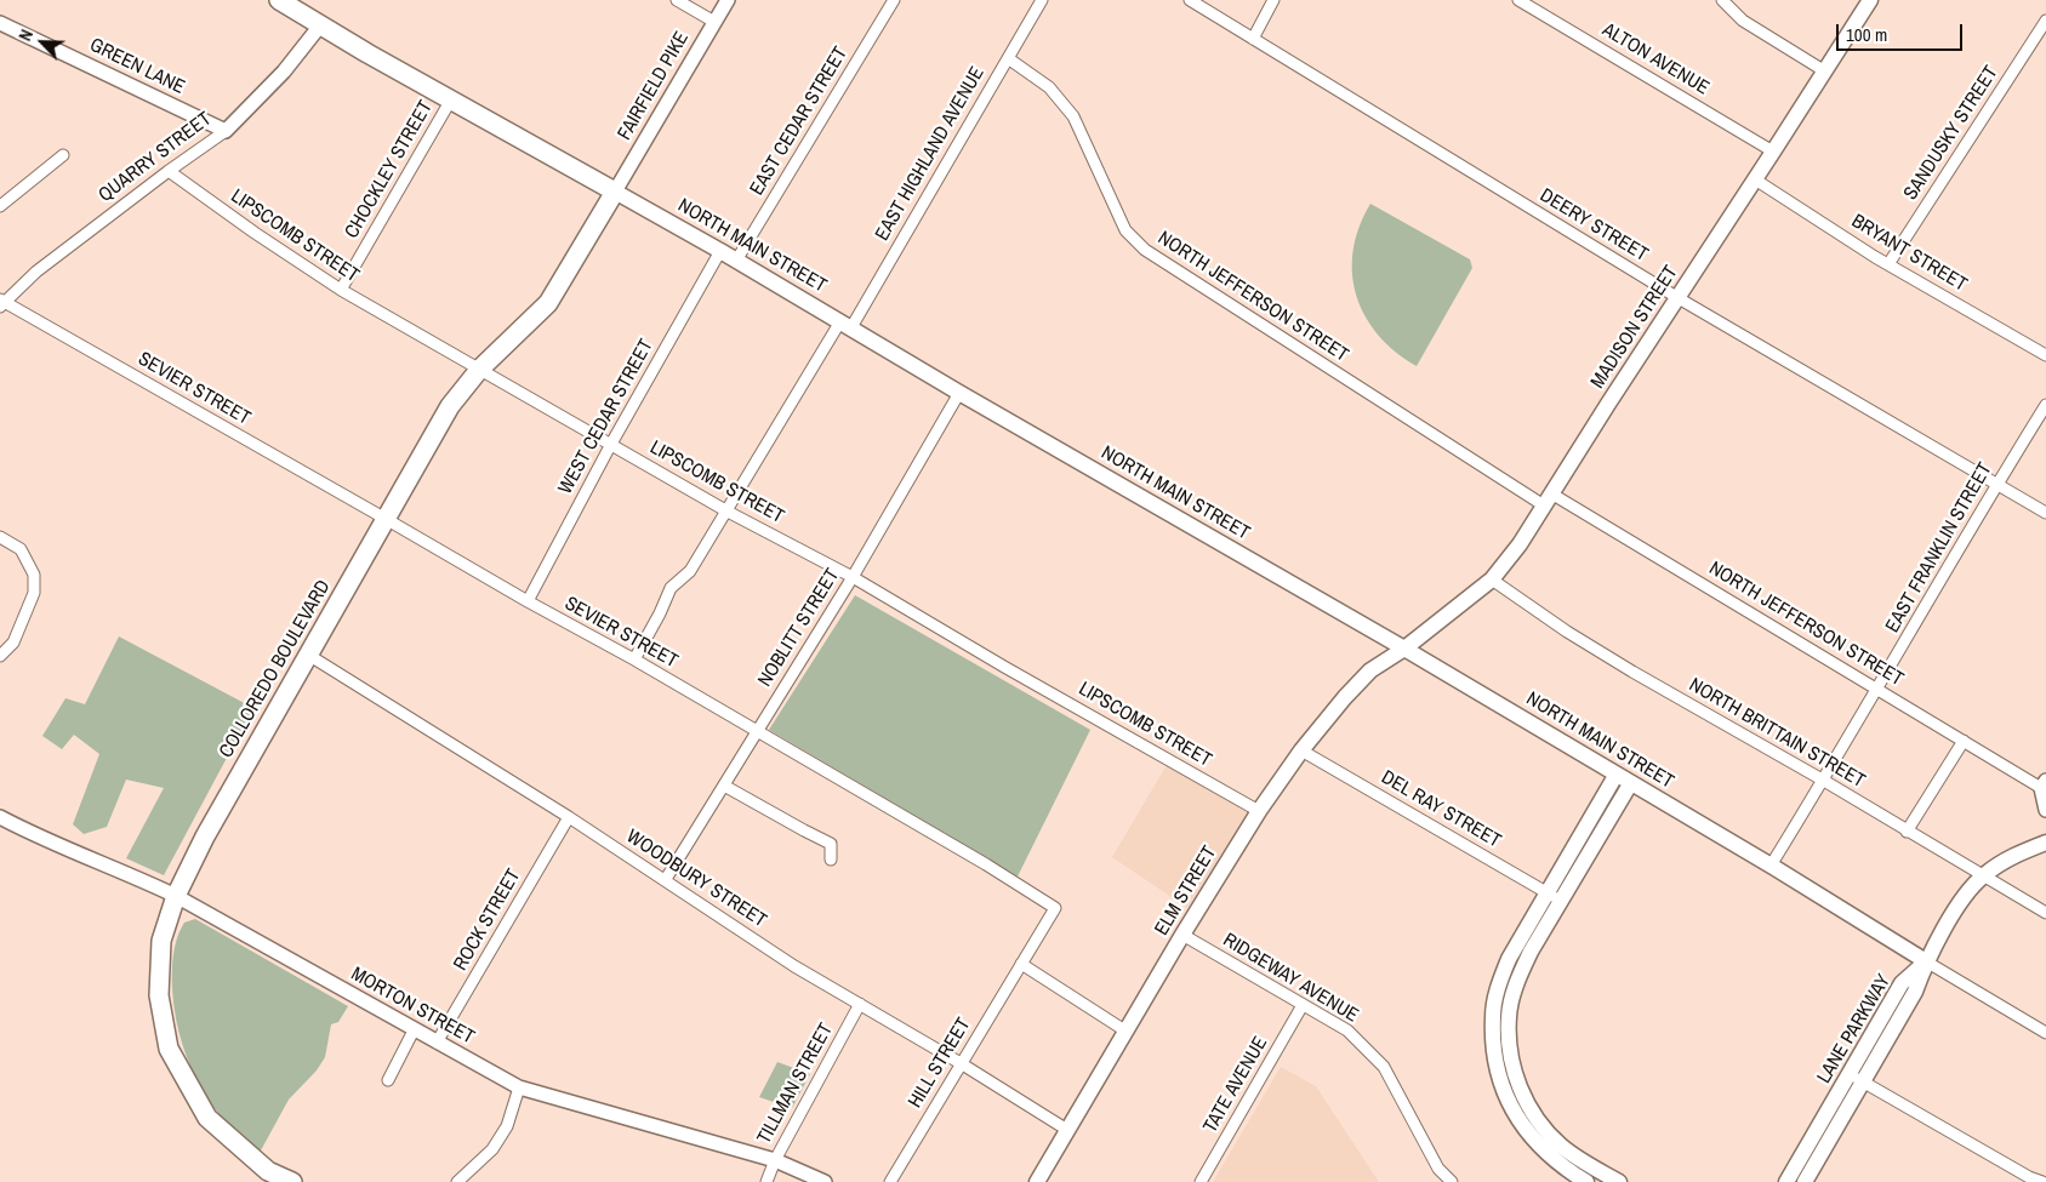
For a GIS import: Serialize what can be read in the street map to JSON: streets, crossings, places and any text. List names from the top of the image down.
{
  "streets": {
    "highway": ["NORTH MAIN STREET", "COLLOREDO BOULEVARD"],
    "main road": ["MADISON STREET", "ELM STREET", "LANE PARKWAY"],
    "street": [
      "ALTON AVENUE",
      "GREEN LANE",
      "FAIRFIELD PIKE",
      "EAST CEDAR STREET",
      "SANDUSKY STREET",
      "EAST HIGHLAND AVENUE",
      "QUARRY STREET",
      "CHOCKLEY STREET",
      "DEERY STREET",
      "LIPSCOMB STREET",
      "BRYANT STREET",
      "NORTH JEFFERSON STREET",
      "SEVIER STREET",
      "WEST CEDAR STREET",
      "EAST FRANKLIN STREET",
      "NOBLITT STREET",
      "NORTH BRITTAIN STREET",
      "DEL RAY STREET",
      "WOODBURY STREET",
      "ROCK STREET",
      "RIDGEWAY AVENUE",
      "MORTON STREET",
      "HILL STREET",
      "TILLMAN STREET",
      "TATE AVENUE"
    ]
  },
  "crossings": [
    ["ALTON AVENUE", "MADISON STREET"],
    ["GREEN LANE", "QUARRY STREET"],
    ["FAIRFIELD PIKE", "NORTH MAIN STREET"],
    ["FAIRFIELD PIKE", "COLLOREDO BOULEVARD"],
    ["EAST CEDAR STREET", "NORTH MAIN STREET"],
    ["SANDUSKY STREET", "BRYANT STREET"],
    ["EAST HIGHLAND AVENUE", "LIPSCOMB STREET"],
    ["EAST HIGHLAND AVENUE", "NORTH MAIN STREET"],
    ["EAST HIGHLAND AVENUE", "NORTH JEFFERSON STREET"],
    ["EAST HIGHLAND AVENUE", "SEVIER STREET"],
    ["QUARRY STREET", "LIPSCOMB STREET"],
    ["QUARRY STREET", "NORTH MAIN STREET"],
    ["QUARRY STREET", "SEVIER STREET"],
    ["CHOCKLEY STREET", "LIPSCOMB STREET"],
    ["CHOCKLEY STREET", "NORTH MAIN STREET"],
    ["DEERY STREET", "MADISON STREET"],
    ["DEERY STREET", "EAST FRANKLIN STREET"],
    ["LIPSCOMB STREET", "WEST CEDAR STREET"],
    ["LIPSCOMB STREET", "NOBLITT STREET"],
    ["LIPSCOMB STREET", "COLLOREDO BOULEVARD"],
    ["LIPSCOMB STREET", "ELM STREET"],
    ["NORTH MAIN STREET", "MADISON STREET"],
    ["NORTH MAIN STREET", "WEST CEDAR STREET"],
    ["NORTH MAIN STREET", "EAST FRANKLIN STREET"],
    ["NORTH MAIN STREET", "NOBLITT STREET"],
    ["NORTH MAIN STREET", "COLLOREDO BOULEVARD"],
    ["NORTH MAIN STREET", "ELM STREET"],
    ["NORTH MAIN STREET", "LANE PARKWAY"],
    ["BRYANT STREET", "MADISON STREET"],
    ["NORTH JEFFERSON STREET", "MADISON STREET"],
    ["NORTH JEFFERSON STREET", "EAST FRANKLIN STREET"],
    ["MADISON STREET", "NORTH BRITTAIN STREET"],
    ["MADISON STREET", "ELM STREET"],
    ["SEVIER STREET", "WEST CEDAR STREET"],
    ["SEVIER STREET", "NOBLITT STREET"],
    ["SEVIER STREET", "COLLOREDO BOULEVARD"],
    ["SEVIER STREET", "HILL STREET"],
    ["EAST FRANKLIN STREET", "NORTH BRITTAIN STREET"],
    ["NOBLITT STREET", "WOODBURY STREET"],
    ["COLLOREDO BOULEVARD", "WOODBURY STREET"],
    ["COLLOREDO BOULEVARD", "MORTON STREET"],
    ["DEL RAY STREET", "ELM STREET"],
    ["WOODBURY STREET", "ELM STREET"],
    ["WOODBURY STREET", "ROCK STREET"],
    ["WOODBURY STREET", "HILL STREET"],
    ["WOODBURY STREET", "TILLMAN STREET"],
    ["ELM STREET", "RIDGEWAY AVENUE"],
    ["ROCK STREET", "MORTON STREET"],
    ["RIDGEWAY AVENUE", "TATE AVENUE"],
    ["MORTON STREET", "TILLMAN STREET"]
  ],
  "scale_bar": "100 m",
  "north": "top left"
}
